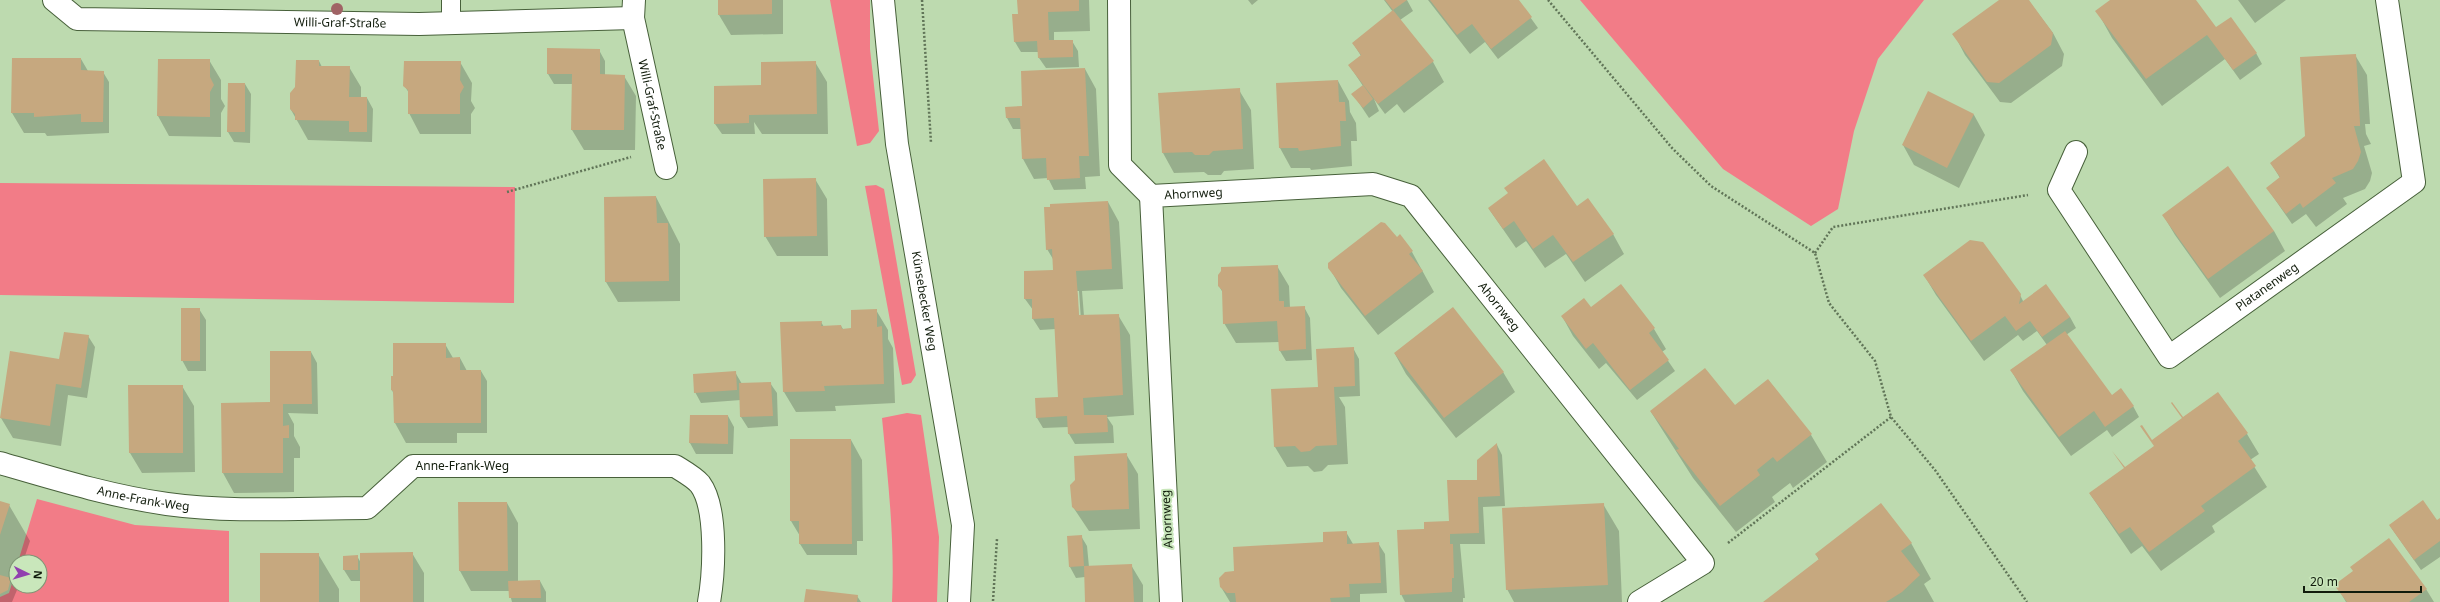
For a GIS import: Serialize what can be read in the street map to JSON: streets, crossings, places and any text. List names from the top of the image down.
{
  "streets": {
    "street": [
      "Willi-Graf-Straße",
      "Ahornweg",
      "Platanenweg",
      "Künsebecker Weg",
      "Anne-Frank-Weg"
    ]
  },
  "scale_bar": "20 m",
  "north": "right"
}
